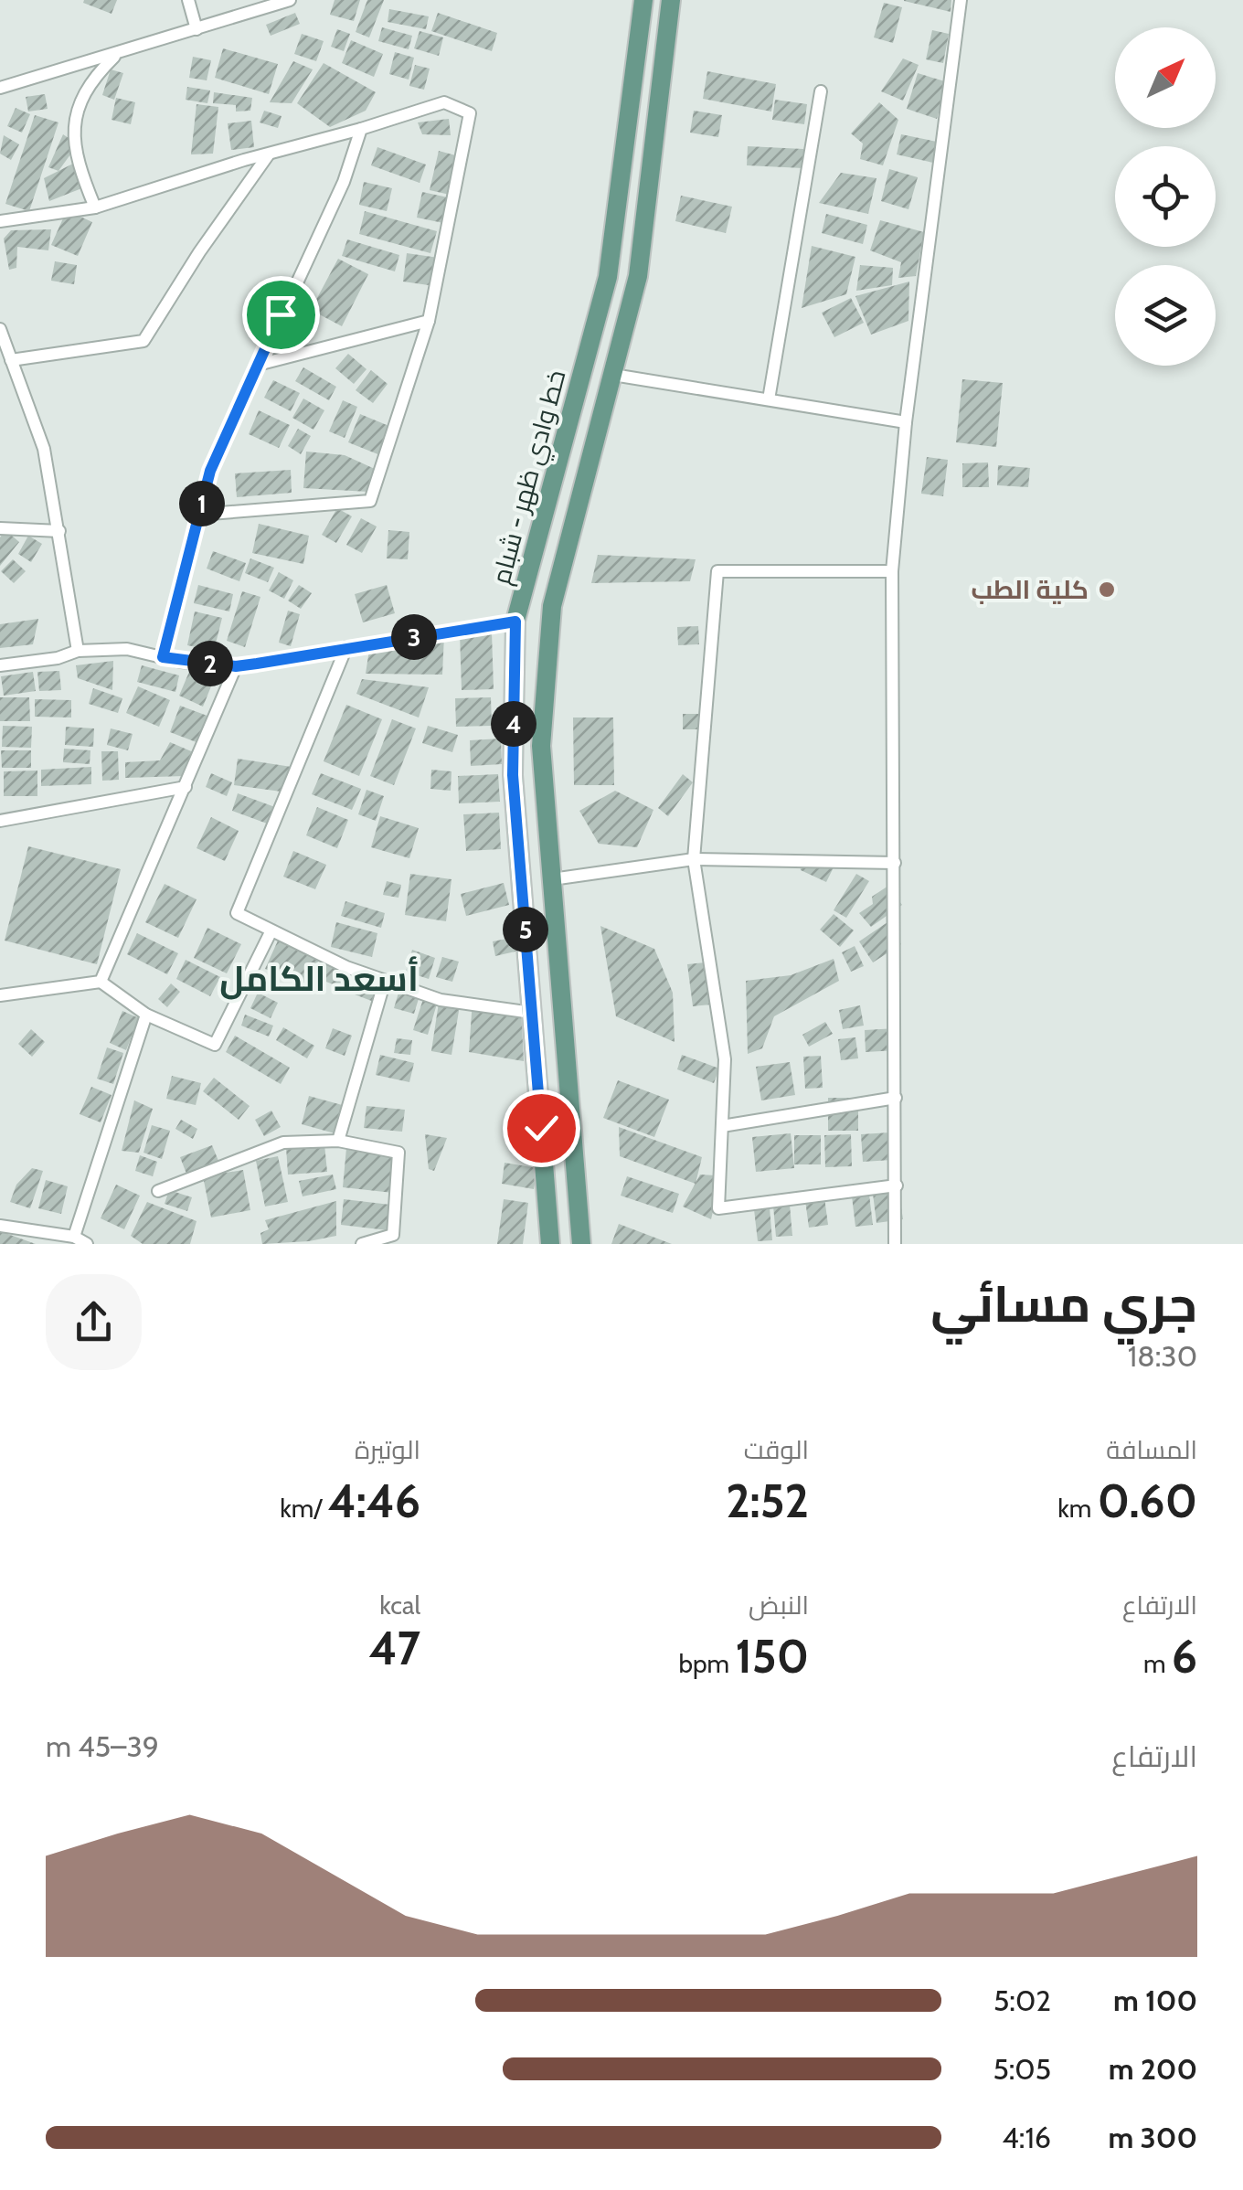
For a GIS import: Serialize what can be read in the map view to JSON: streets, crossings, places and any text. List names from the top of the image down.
{
  "streets": {
    "main road": ["خط وادي ظهر - شبام"]
  },
  "districts": ["أسعد الكامل"],
  "places": ["كلية الطب"],
  "north": "top right",
  "page": {
    "pins": [
      "1",
      "3",
      "2",
      "4",
      "5"
    ],
    "heading": ["جري مسائي", "18:30"],
    "stats": [
      ["المسافة", "0.60 km"],
      ["الوقت", "2:52"],
      ["الوتيرة", "4:46 /km"],
      ["الارتفاع", "6 m"],
      ["النبض", "150 bpm"],
      ["kcal", "47"]
    ],
    "chart": ["الارتفاع", "39–45 m"],
    "list": [
      {
        "name": "100 m",
        "note": "5:02"
      },
      {
        "name": "200 m",
        "note": "5:05"
      },
      {
        "name": "300 m",
        "note": "4:16"
      }
    ]
  }
}
